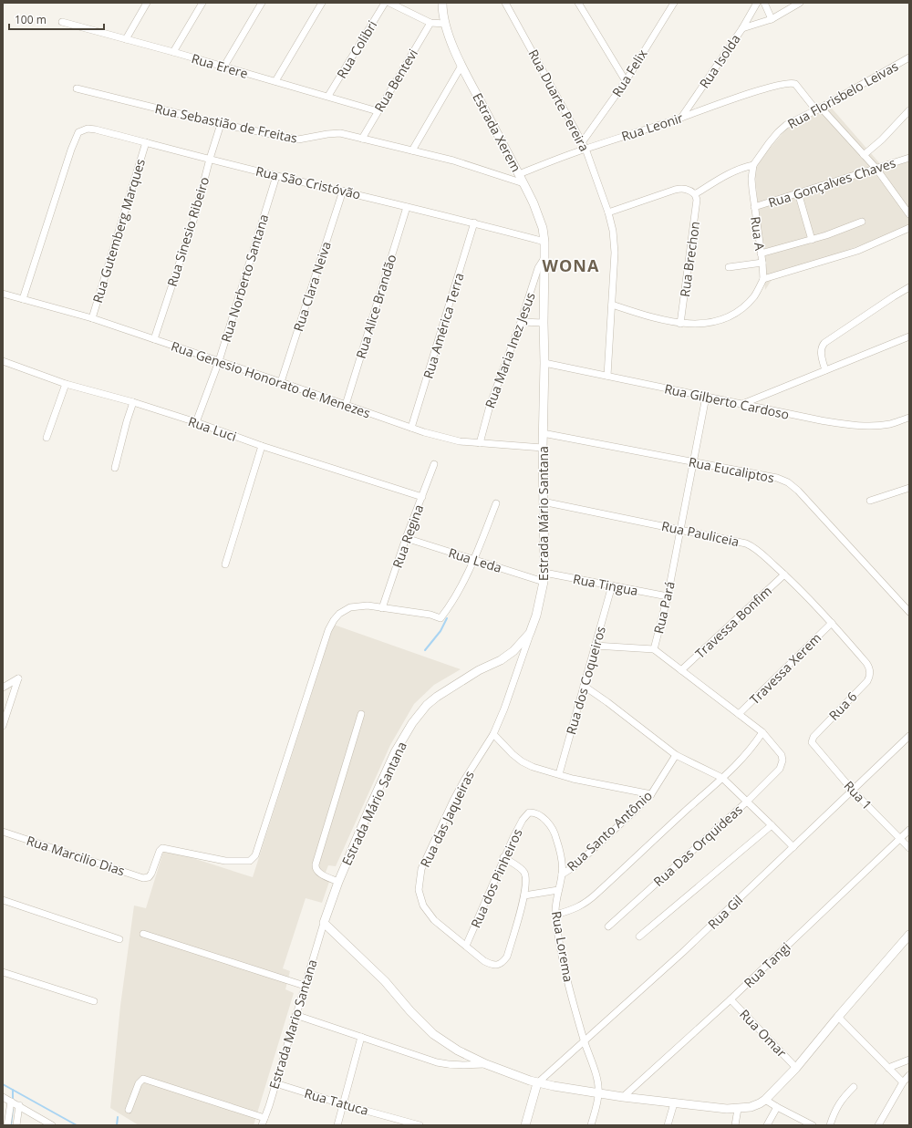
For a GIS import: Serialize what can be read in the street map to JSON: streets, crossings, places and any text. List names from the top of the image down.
{
  "streets": {
    "street": [
      "Rua Colibri",
      "Rua Isolda",
      "Rua Erere",
      "Rua Felix",
      "Rua Bentevi",
      "Rua Florisbelo Leivas",
      "Rua Duarte Pereira",
      "Rua Sebastião de Freitas",
      "Rua Leonir",
      "Estrada Xerem",
      "Rua São Cristóvão",
      "Rua Gonçalves Chaves",
      "Rua Gutemberg Marques",
      "Rua Sinesio Ribeiro",
      "Rua A",
      "Rua Brechon",
      "Rua Norberto Santana",
      "Rua Clara Neiva",
      "Rua Alice Brandão",
      "Rua América Terra",
      "Rua Maria Inez Jesus",
      "Rua Genesio Honorato de Menezes",
      "Rua Gilberto Cardoso",
      "Rua Luci",
      "Rua Eucaliptos",
      "Estrada Mário Santana",
      "Rua Pauliceia",
      "Rua Regina",
      "Rua Leda",
      "Rua Tingua",
      "Rua Pará",
      "Travessa Bonfim",
      "Travessa Xerem",
      "Rua dos Coqueiros",
      "Rua 6",
      "Rua 1",
      "Rua das Jaqueiras",
      "Rua Santo Antônio",
      "Rua Das Orquideas",
      "Rua Marcilio Dias",
      "Rua dos Pinheiros",
      "Rua Gil",
      "Rua Lorema",
      "Rua Tangi",
      "Estrada Mario Santana",
      "Rua Omar",
      "Rua Tatuca"
    ]
  },
  "crossings": [
    ["Rua Colibri", "Rua Erere"],
    ["Rua Isolda", "Rua Leonir"],
    ["Rua Erere", "Rua Bentevi"],
    ["Rua Felix", "Rua Duarte Pereira"],
    ["Rua Bentevi", "Rua Sebastião de Freitas"],
    ["Rua Florisbelo Leivas", "Rua Leonir"],
    ["Rua Florisbelo Leivas", "Rua A"],
    ["Rua Duarte Pereira", "Rua Leonir"],
    ["Rua Duarte Pereira", "Rua Gilberto Cardoso"],
    ["Rua Sebastião de Freitas", "Estrada Xerem"],
    ["Rua Sebastião de Freitas", "Rua Sinesio Ribeiro"],
    ["Rua Leonir", "Estrada Xerem"],
    ["Estrada Xerem", "Rua São Cristóvão"],
    ["Estrada Xerem", "Estrada Mário Santana"],
    ["Rua São Cristóvão", "Rua Gutemberg Marques"],
    ["Rua São Cristóvão", "Rua Sinesio Ribeiro"],
    ["Rua São Cristóvão", "Rua Norberto Santana"],
    ["Rua São Cristóvão", "Rua Clara Neiva"],
    ["Rua São Cristóvão", "Rua Alice Brandão"],
    ["Rua São Cristóvão", "Rua América Terra"],
    ["Rua São Cristóvão", "Rua Genesio Honorato de Menezes"],
    ["Rua São Cristóvão", "Estrada Mário Santana"],
    ["Rua Gonçalves Chaves", "Rua A"],
    ["Rua Gutemberg Marques", "Rua Genesio Honorato de Menezes"],
    ["Rua Sinesio Ribeiro", "Rua Genesio Honorato de Menezes"],
    ["Rua Norberto Santana", "Rua Genesio Honorato de Menezes"],
    ["Rua Norberto Santana", "Rua Luci"],
    ["Rua Clara Neiva", "Rua Genesio Honorato de Menezes"],
    ["Rua Alice Brandão", "Rua Genesio Honorato de Menezes"],
    ["Rua América Terra", "Rua Genesio Honorato de Menezes"],
    ["Rua Maria Inez Jesus", "Rua Genesio Honorato de Menezes"],
    ["Rua Maria Inez Jesus", "Estrada Mário Santana"],
    ["Rua Genesio Honorato de Menezes", "Estrada Mário Santana"],
    ["Rua Gilberto Cardoso", "Estrada Mário Santana"],
    ["Rua Gilberto Cardoso", "Rua Pará"],
    ["Rua Luci", "Rua Regina"],
    ["Rua Eucaliptos", "Estrada Mário Santana"],
    ["Rua Eucaliptos", "Rua Pará"],
    ["Estrada Mário Santana", "Rua Pauliceia"],
    ["Estrada Mário Santana", "Rua Leda"],
    ["Estrada Mário Santana", "Rua Tingua"],
    ["Estrada Mário Santana", "Rua das Jaqueiras"],
    ["Estrada Mário Santana", "Estrada Mario Santana"],
    ["Rua Pauliceia", "Rua Pará"],
    ["Rua Pauliceia", "Travessa Bonfim"],
    ["Rua Pauliceia", "Travessa Xerem"],
    ["Rua Pauliceia", "Rua 6"],
    ["Rua Regina", "Rua Leda"],
    ["Rua Regina", "Rua Marcilio Dias"],
    ["Rua Leda", "Rua Tingua"],
    ["Rua Tingua", "Rua Pará"],
    ["Rua Tingua", "Rua dos Coqueiros"],
    ["Rua Pará", "Travessa Bonfim"],
    ["Rua Pará", "Travessa Xerem"],
    ["Rua Pará", "Rua Das Orquideas"],
    ["Rua 6", "Rua 1"],
    ["Rua 1", "Rua Gil"],
    ["Rua 1", "Rua Tangi"],
    ["Rua das Jaqueiras", "Rua dos Pinheiros"],
    ["Rua Santo Antônio", "Rua Lorema"],
    ["Rua dos Pinheiros", "Rua Lorema"],
    ["Rua Gil", "Rua Lorema"],
    ["Rua Tangi", "Rua Omar"],
    ["Estrada Mario Santana", "Rua Tatuca"]
  ],
  "districts": ["WONA"],
  "scale_bar": "100 m"
}
